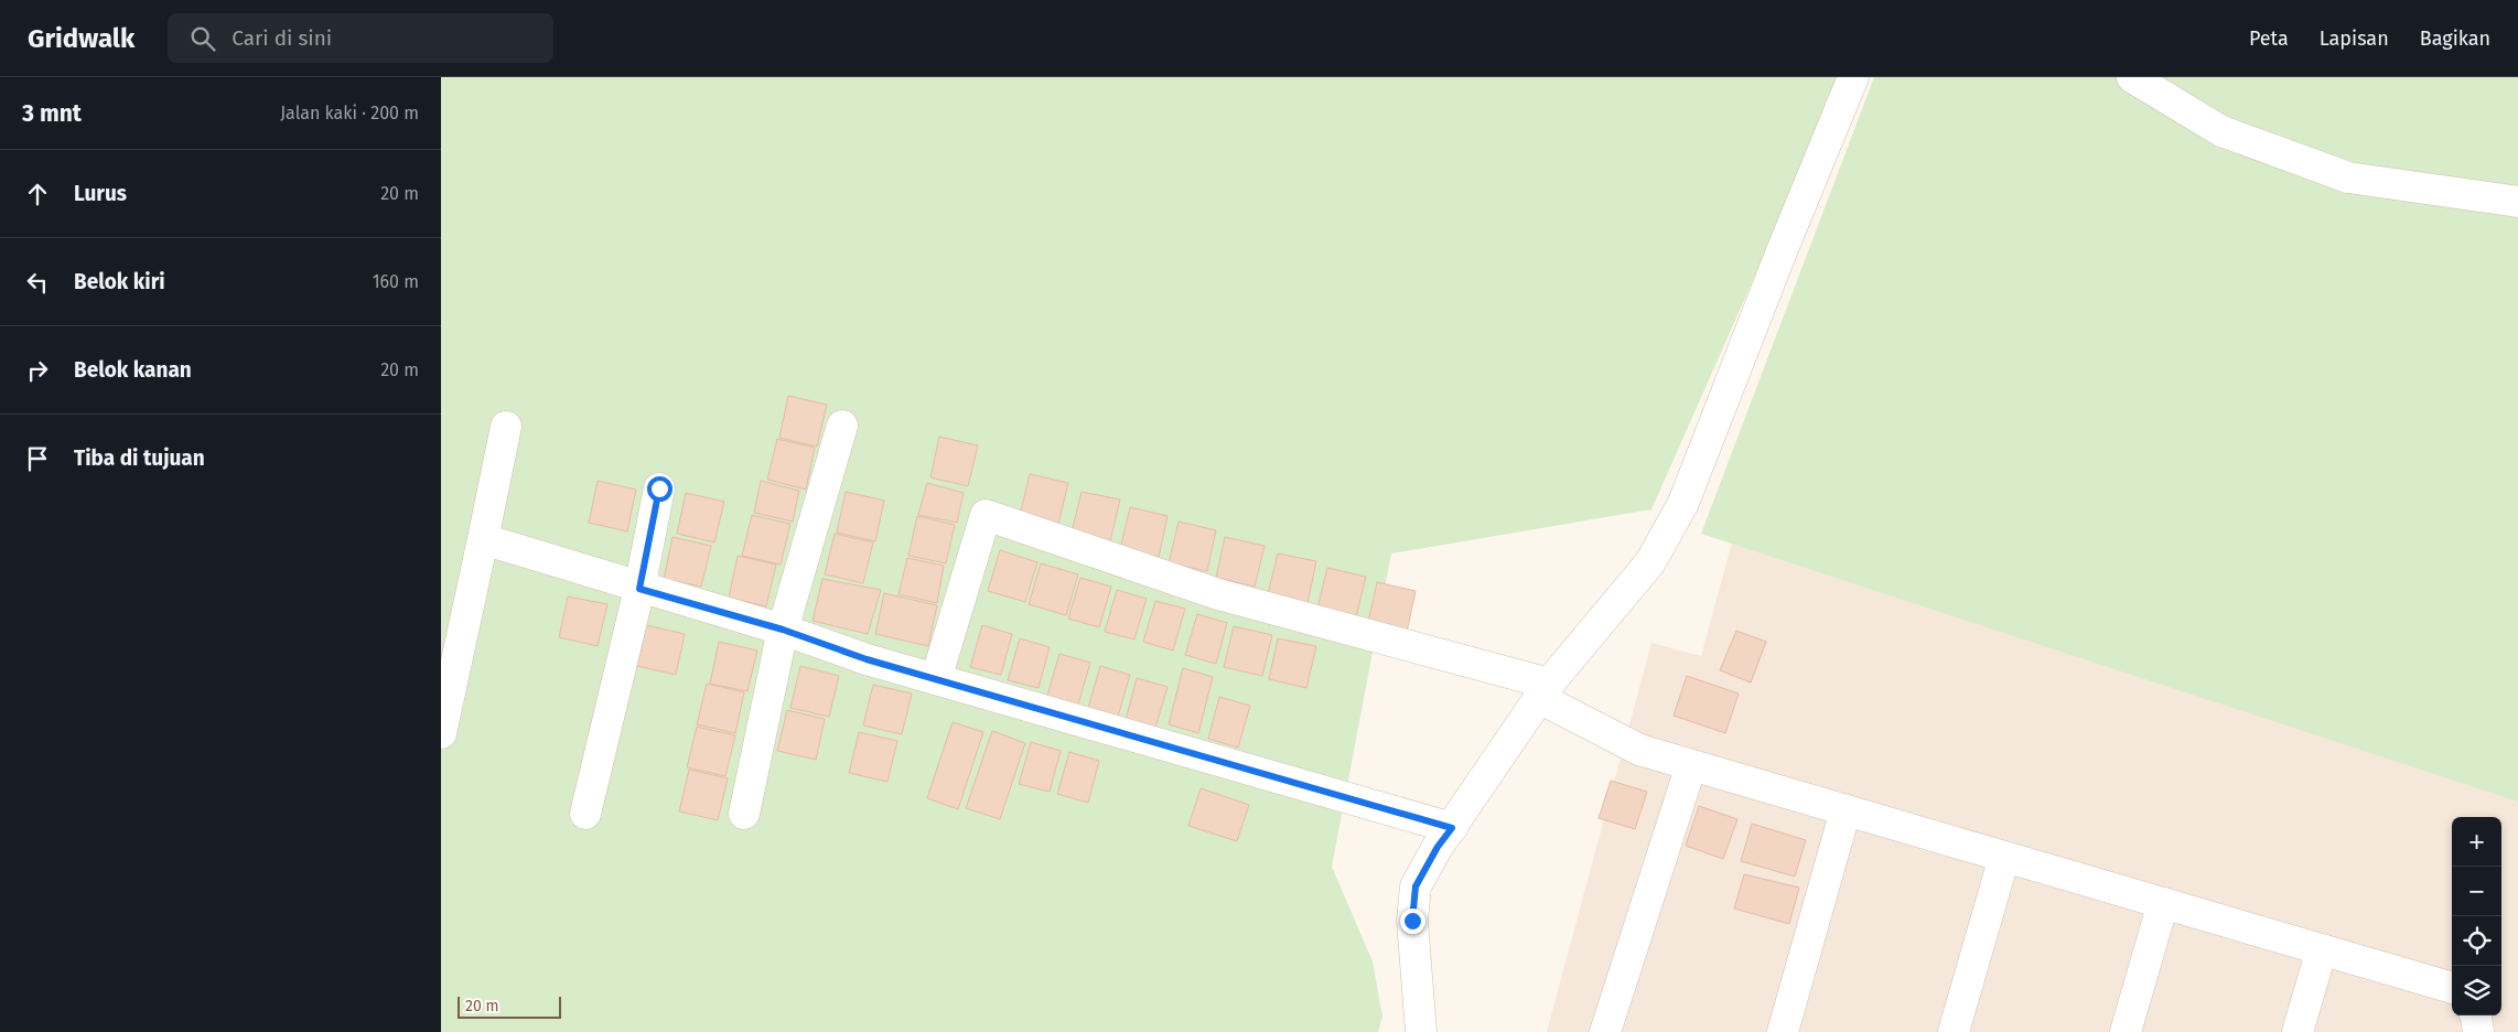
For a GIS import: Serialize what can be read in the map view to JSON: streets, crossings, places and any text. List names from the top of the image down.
{
  "scale_bar": "20 m",
  "page": {
    "header": "Gridwalk",
    "search": "Cari di sini",
    "nav": ["Peta", "Lapisan", "Bagikan"],
    "heading": ["3 mnt", "Jalan kaki · 200 m"],
    "list": [
      ["Lurus", "20 m"],
      ["Belok kiri", "160 m"],
      ["Belok kanan", "20 m"],
      "Tiba di tujuan"
    ],
    "map_buttons": ["+", "−"],
    "scale": "20 m"
  }
}
